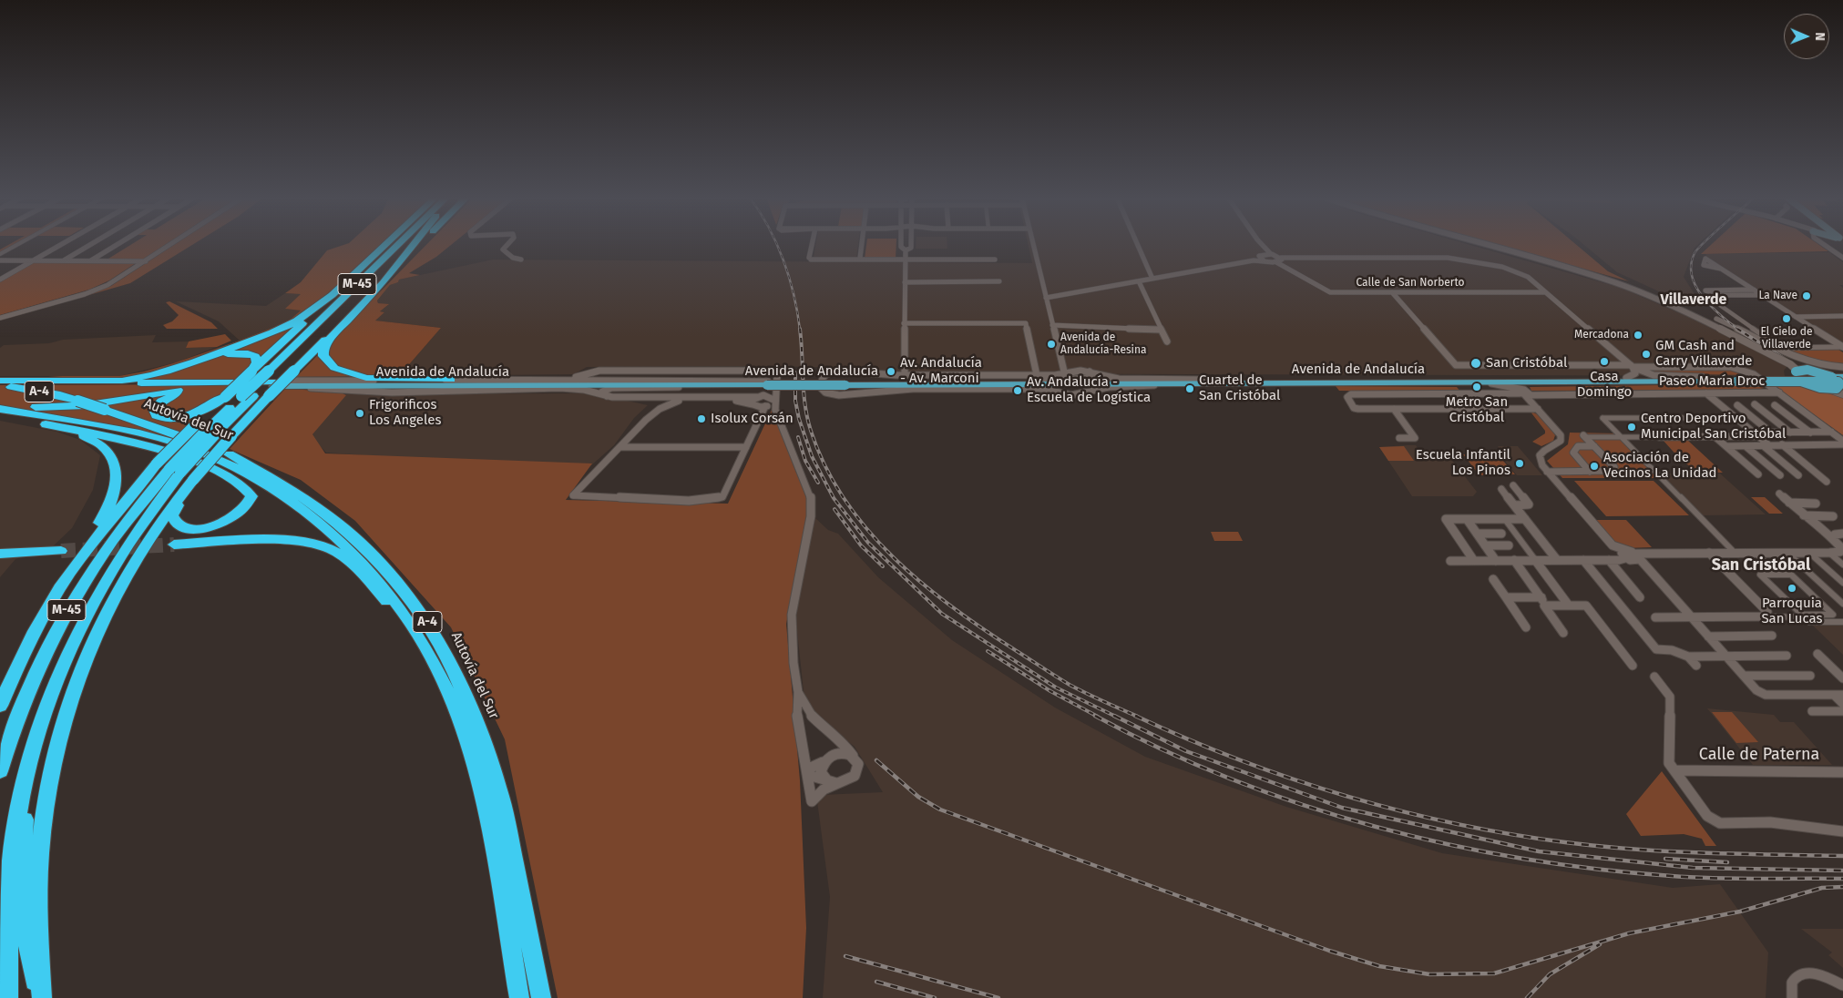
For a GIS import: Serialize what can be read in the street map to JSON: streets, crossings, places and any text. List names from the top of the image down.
{
  "streets": {
    "highway": ["M-45", "A-4", "Autovía del Sur"],
    "main road": ["Avenida de Andalucía"],
    "street": ["Calle de San Norberto", "Paseo María Droc", "Calle de Paterna"]
  },
  "crossings": [
    ["Avenida de Andalucía", "Paseo María Droc"]
  ],
  "districts": ["Villaverde", "San Cristóbal"],
  "places": [
    "La Nave",
    "El Cielo de Villaverde",
    "Mercadona",
    "Avenida de Andalucía-Resina",
    "GM Cash and Carry Villaverde",
    "Casa Domingo",
    "San Cristóbal",
    "Av. Andalucía - Av. Marconi",
    "Metro San Cristóbal",
    "Cuartel de San Cristóbal",
    "Av. Andalucía - Escuela de Logística",
    "Frigorificos Los Angeles",
    "Isolux Corsán",
    "Centro Deportivo Municipal San Cristóbal",
    "Escuela Infantil Los Pinos",
    "Asociación de Vecinos La Unidad",
    "Parroquia San Lucas"
  ],
  "north": "right"
}
